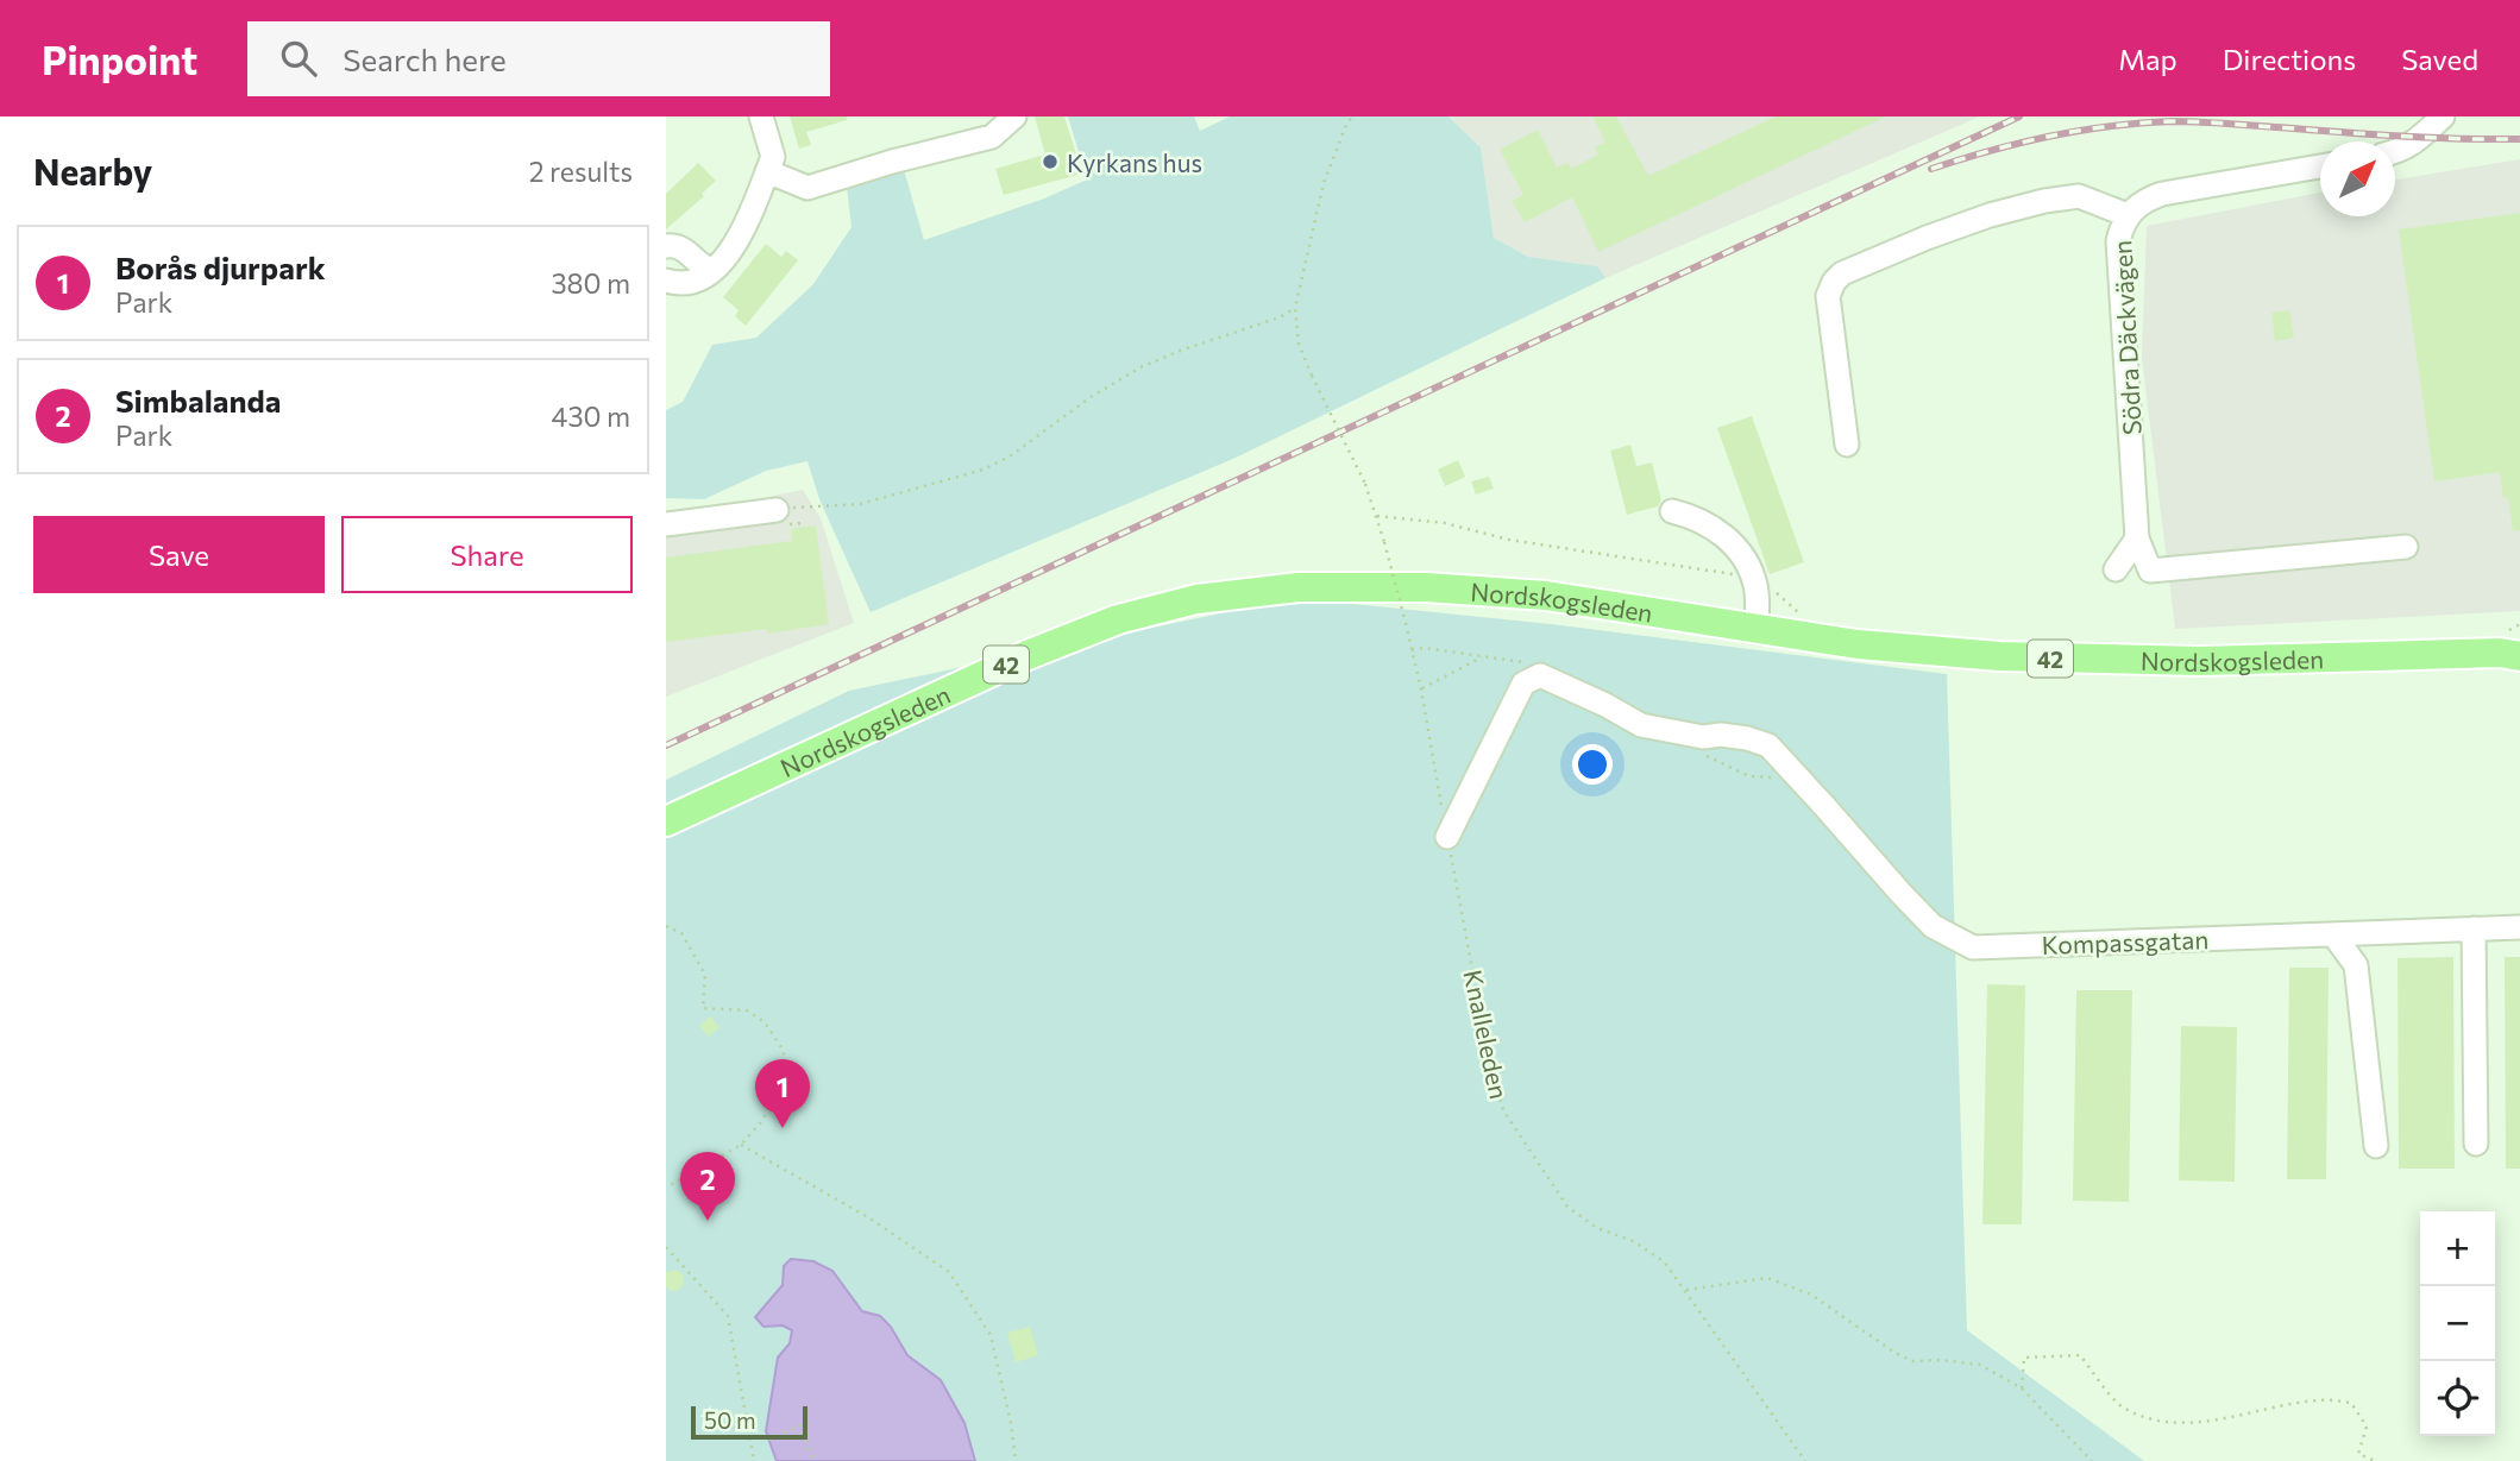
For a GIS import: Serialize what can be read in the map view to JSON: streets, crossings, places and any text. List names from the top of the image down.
{
  "streets": {
    "main road": ["Nordskogsleden", "42"],
    "street": ["Södra Däckvägen", "Kompassgatan"],
    "path": ["Knalleleden"]
  },
  "crossings": [
    ["Kompassgatan", "Knalleleden"]
  ],
  "places": ["Kyrkans hus"],
  "scale_bar": "50 m",
  "north": "top right",
  "page": {
    "header": "Pinpoint",
    "search": "Search here",
    "nav": ["Map", "Directions", "Saved"],
    "heading": ["Nearby", "2 results"],
    "list": [
      {
        "mark": "1",
        "name": "Borås djurpark",
        "note": "Park",
        "value": "380 m"
      },
      {
        "mark": "2",
        "name": "Simbalanda",
        "note": "Park",
        "value": "430 m"
      }
    ],
    "buttons": ["Save", "Share"],
    "pins": ["1", "2"],
    "map_buttons": ["+", "−"],
    "scale": "50 m"
  }
}
